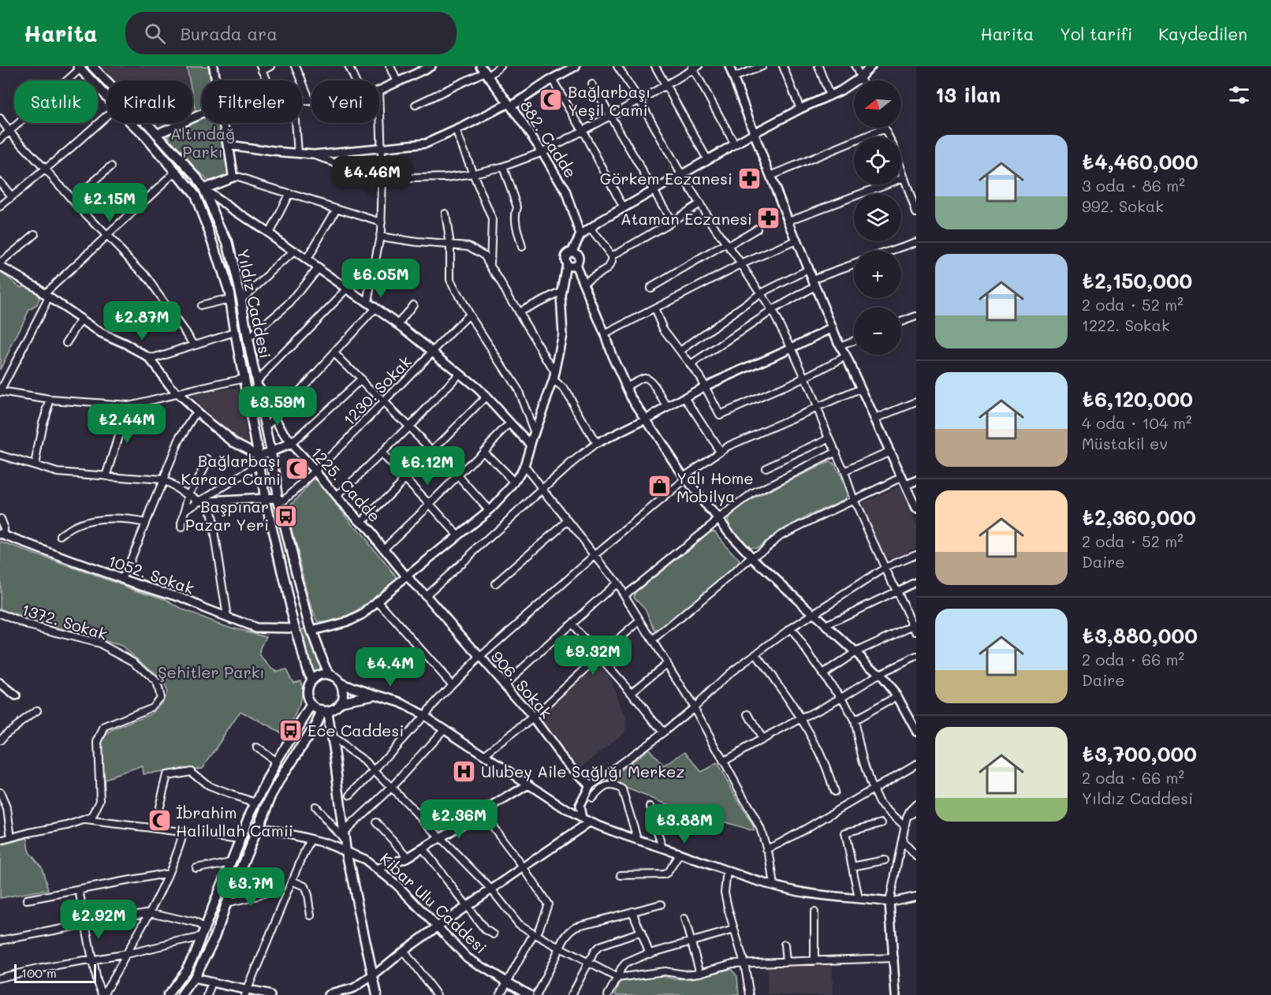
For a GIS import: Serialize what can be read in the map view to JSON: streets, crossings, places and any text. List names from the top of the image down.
{
  "streets": {
    "main road": ["Yıldız Caddesi"],
    "street": [
      "882. Cadde",
      "1230. Sokak",
      "1225. Cadde",
      "1052. Sokak",
      "1372. Sokak",
      "906. Sokak",
      "Kibar Ulu Caddesi"
    ]
  },
  "crossings": [
    ["Yıldız Caddesi", "1230. Sokak"],
    ["Yıldız Caddesi", "1225. Cadde"],
    ["Yıldız Caddesi", "1052. Sokak"],
    ["1230. Sokak", "1225. Cadde"],
    ["1225. Cadde", "906. Sokak"]
  ],
  "parks": ["Altındağ Parkı", "Şehitler Parkı"],
  "places": {
    "mosque": ["Bağlarbaşı Yeşil Cami", "Bağlarbaşı Karaca Cami", "İbrahim Halilullah Camii"],
    "pharmacy": ["Görkem Eczanesi", "Ataman Eczanesi"],
    "shop": ["Yalı Home Mobilya"],
    "bus stop": ["Başpınar Pazar Yeri", "Ece Caddesi"],
    "hospital": ["Ulubey Aile Sağlığı Merkez"]
  },
  "scale_bar": "100 m",
  "north": "left",
  "page": {
    "header": "Harita",
    "search": "Burada ara",
    "nav": ["Harita", "Yol tarifi", "Kaydedilen"],
    "heading": "13 ilan",
    "map_buttons": ["+", "−"],
    "chip": [
      "Satılık",
      "Kiralık",
      "Filtreler",
      "Yeni"
    ],
    "list": [
      {
        "name": "₺4,460,000",
        "note": "3 oda · 86 m² · 992. Sokak"
      },
      {
        "name": "₺2,150,000",
        "note": "2 oda · 52 m² · 1222. Sokak"
      },
      {
        "name": "₺6,120,000",
        "note": "4 oda · 104 m² · Müstakil ev"
      },
      {
        "name": "₺2,360,000",
        "note": "2 oda · 52 m² · Daire"
      },
      {
        "name": "₺3,880,000",
        "note": "2 oda · 66 m² · Daire"
      },
      {
        "name": "₺3,700,000",
        "note": "2 oda · 66 m² · Yıldız Caddesi"
      }
    ],
    "price": [
      "₺4.46M",
      "₺2.15M",
      "₺6.05M",
      "₺2.87M",
      "₺3.59M",
      "₺2.44M",
      "₺6.12M",
      "₺9.32M",
      "₺4.4M",
      "₺2.36M",
      "₺3.88M",
      "₺3.7M",
      "₺2.92M"
    ],
    "scale": "100 m"
  }
}
